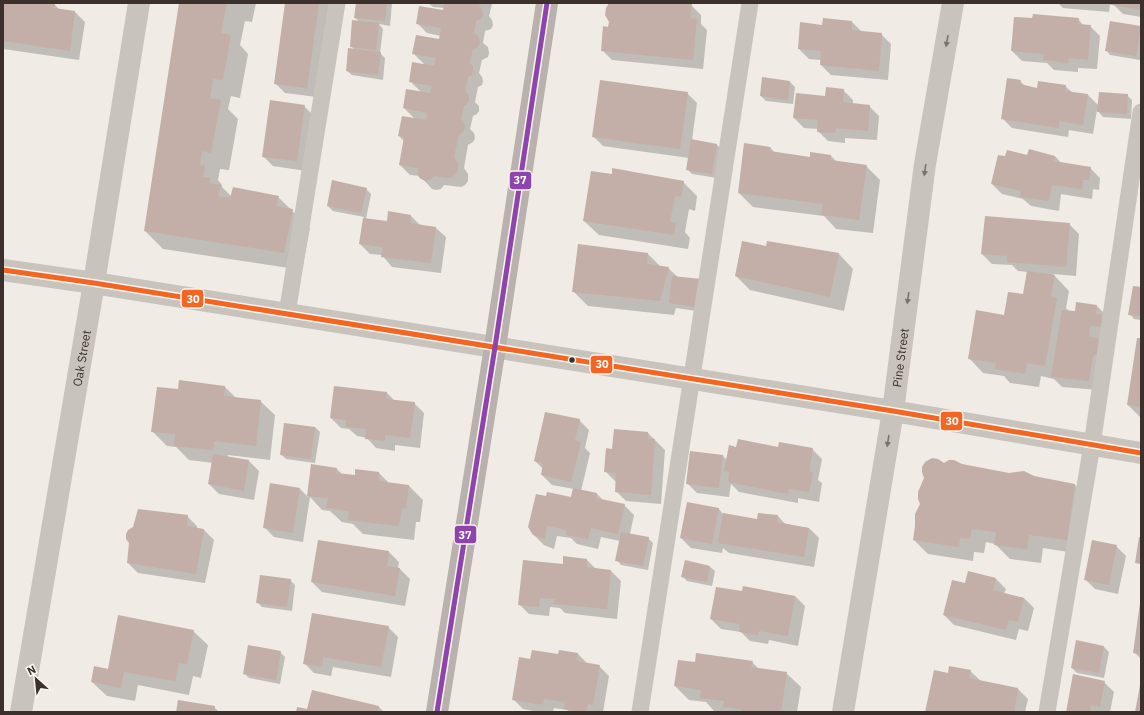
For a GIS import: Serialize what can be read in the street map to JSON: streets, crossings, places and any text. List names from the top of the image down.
{
  "streets": {
    "street": ["Oak Street", "Pine Street"]
  },
  "one_way": ["Pine Street"],
  "lines": ["transit line 37", "transit line 30"],
  "north": "top left"
}
